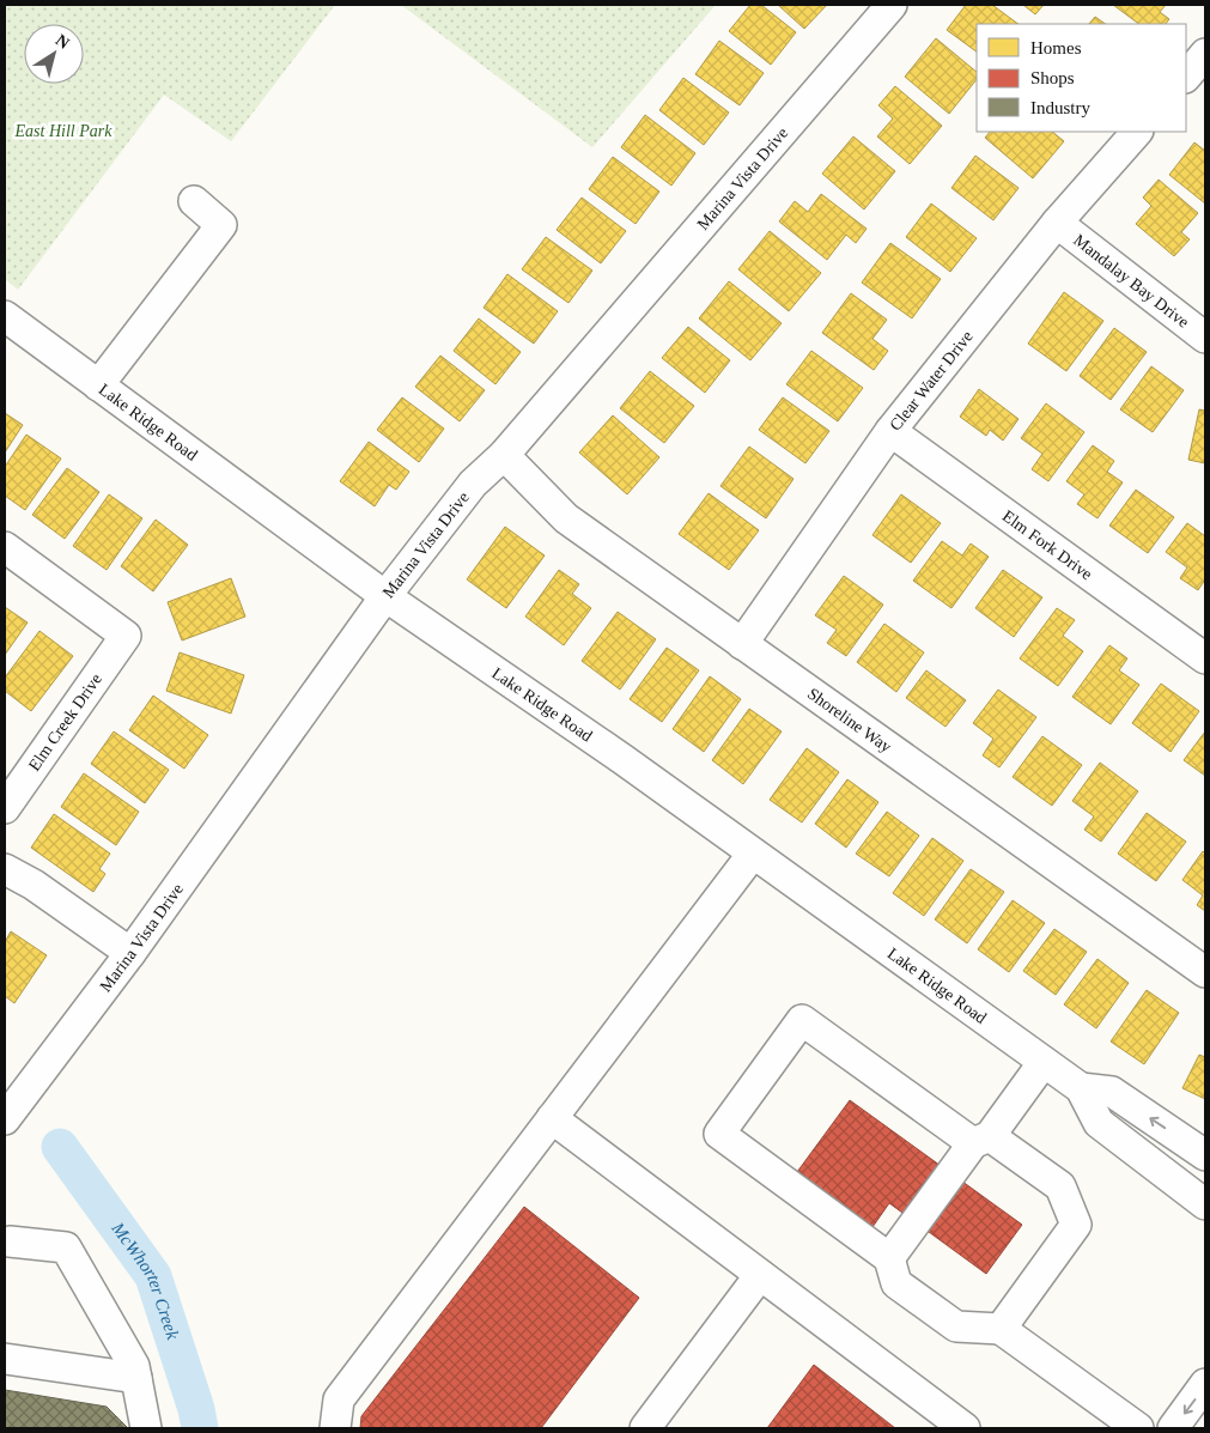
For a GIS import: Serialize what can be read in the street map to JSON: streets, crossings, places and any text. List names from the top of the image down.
{
  "streets": {
    "street": [
      "Marina Vista Drive",
      "Mandalay Bay Drive",
      "Clear Water Drive",
      "Lake Ridge Road",
      "Elm Fork Drive",
      "Shoreline Way",
      "Elm Creek Drive"
    ]
  },
  "crossings": [
    ["Marina Vista Drive", "Lake Ridge Road"],
    ["Marina Vista Drive", "Shoreline Way"],
    ["Mandalay Bay Drive", "Clear Water Drive"],
    ["Clear Water Drive", "Elm Fork Drive"],
    ["Clear Water Drive", "Shoreline Way"]
  ],
  "water": ["McWhorter Creek"],
  "parks": ["East Hill Park"],
  "legend": ["Homes", "Shops", "Industry"],
  "north": "top right"
}
